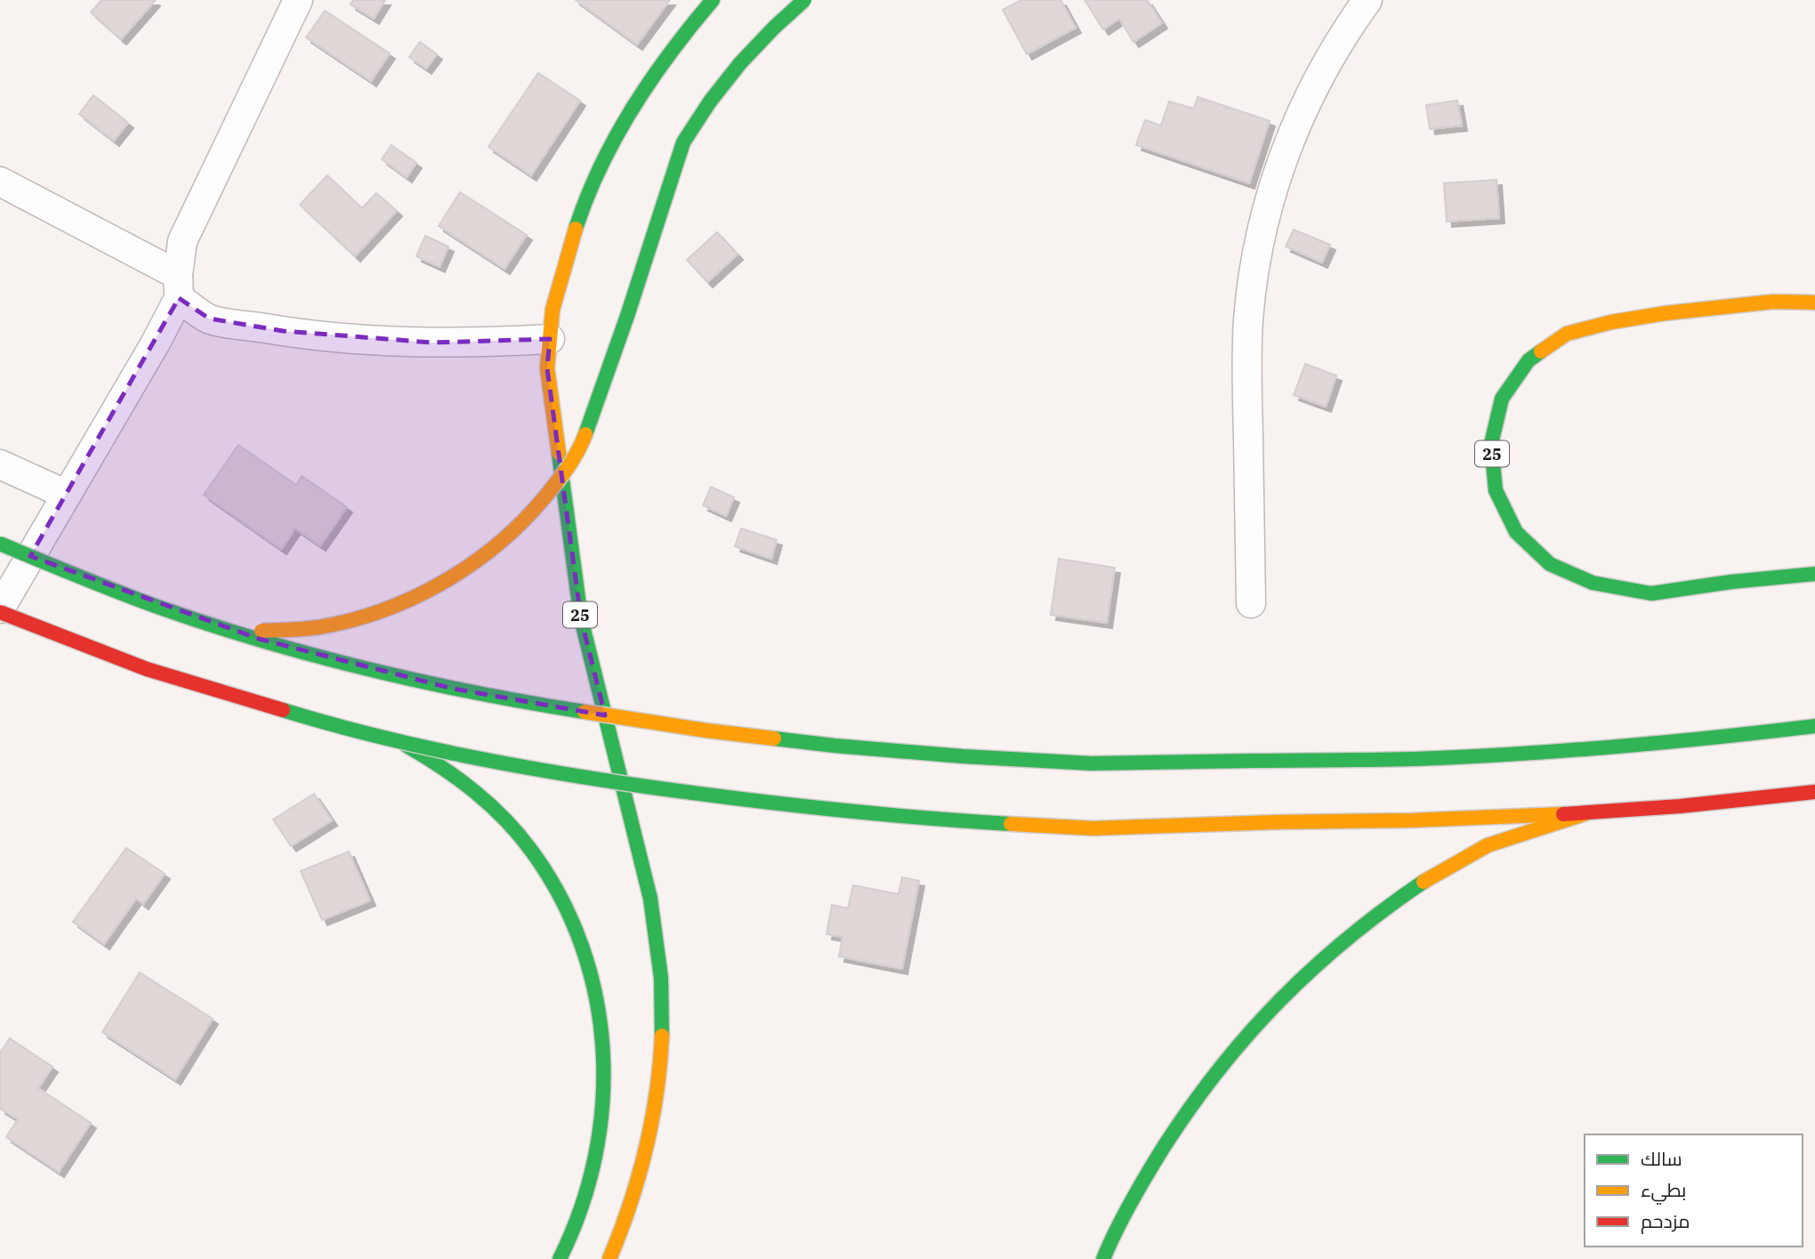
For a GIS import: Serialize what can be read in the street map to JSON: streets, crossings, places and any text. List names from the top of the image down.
{
  "streets": {
    "main road": ["25"]
  },
  "legend": ["سالك", "بطيء", "مزدحم"]
}
